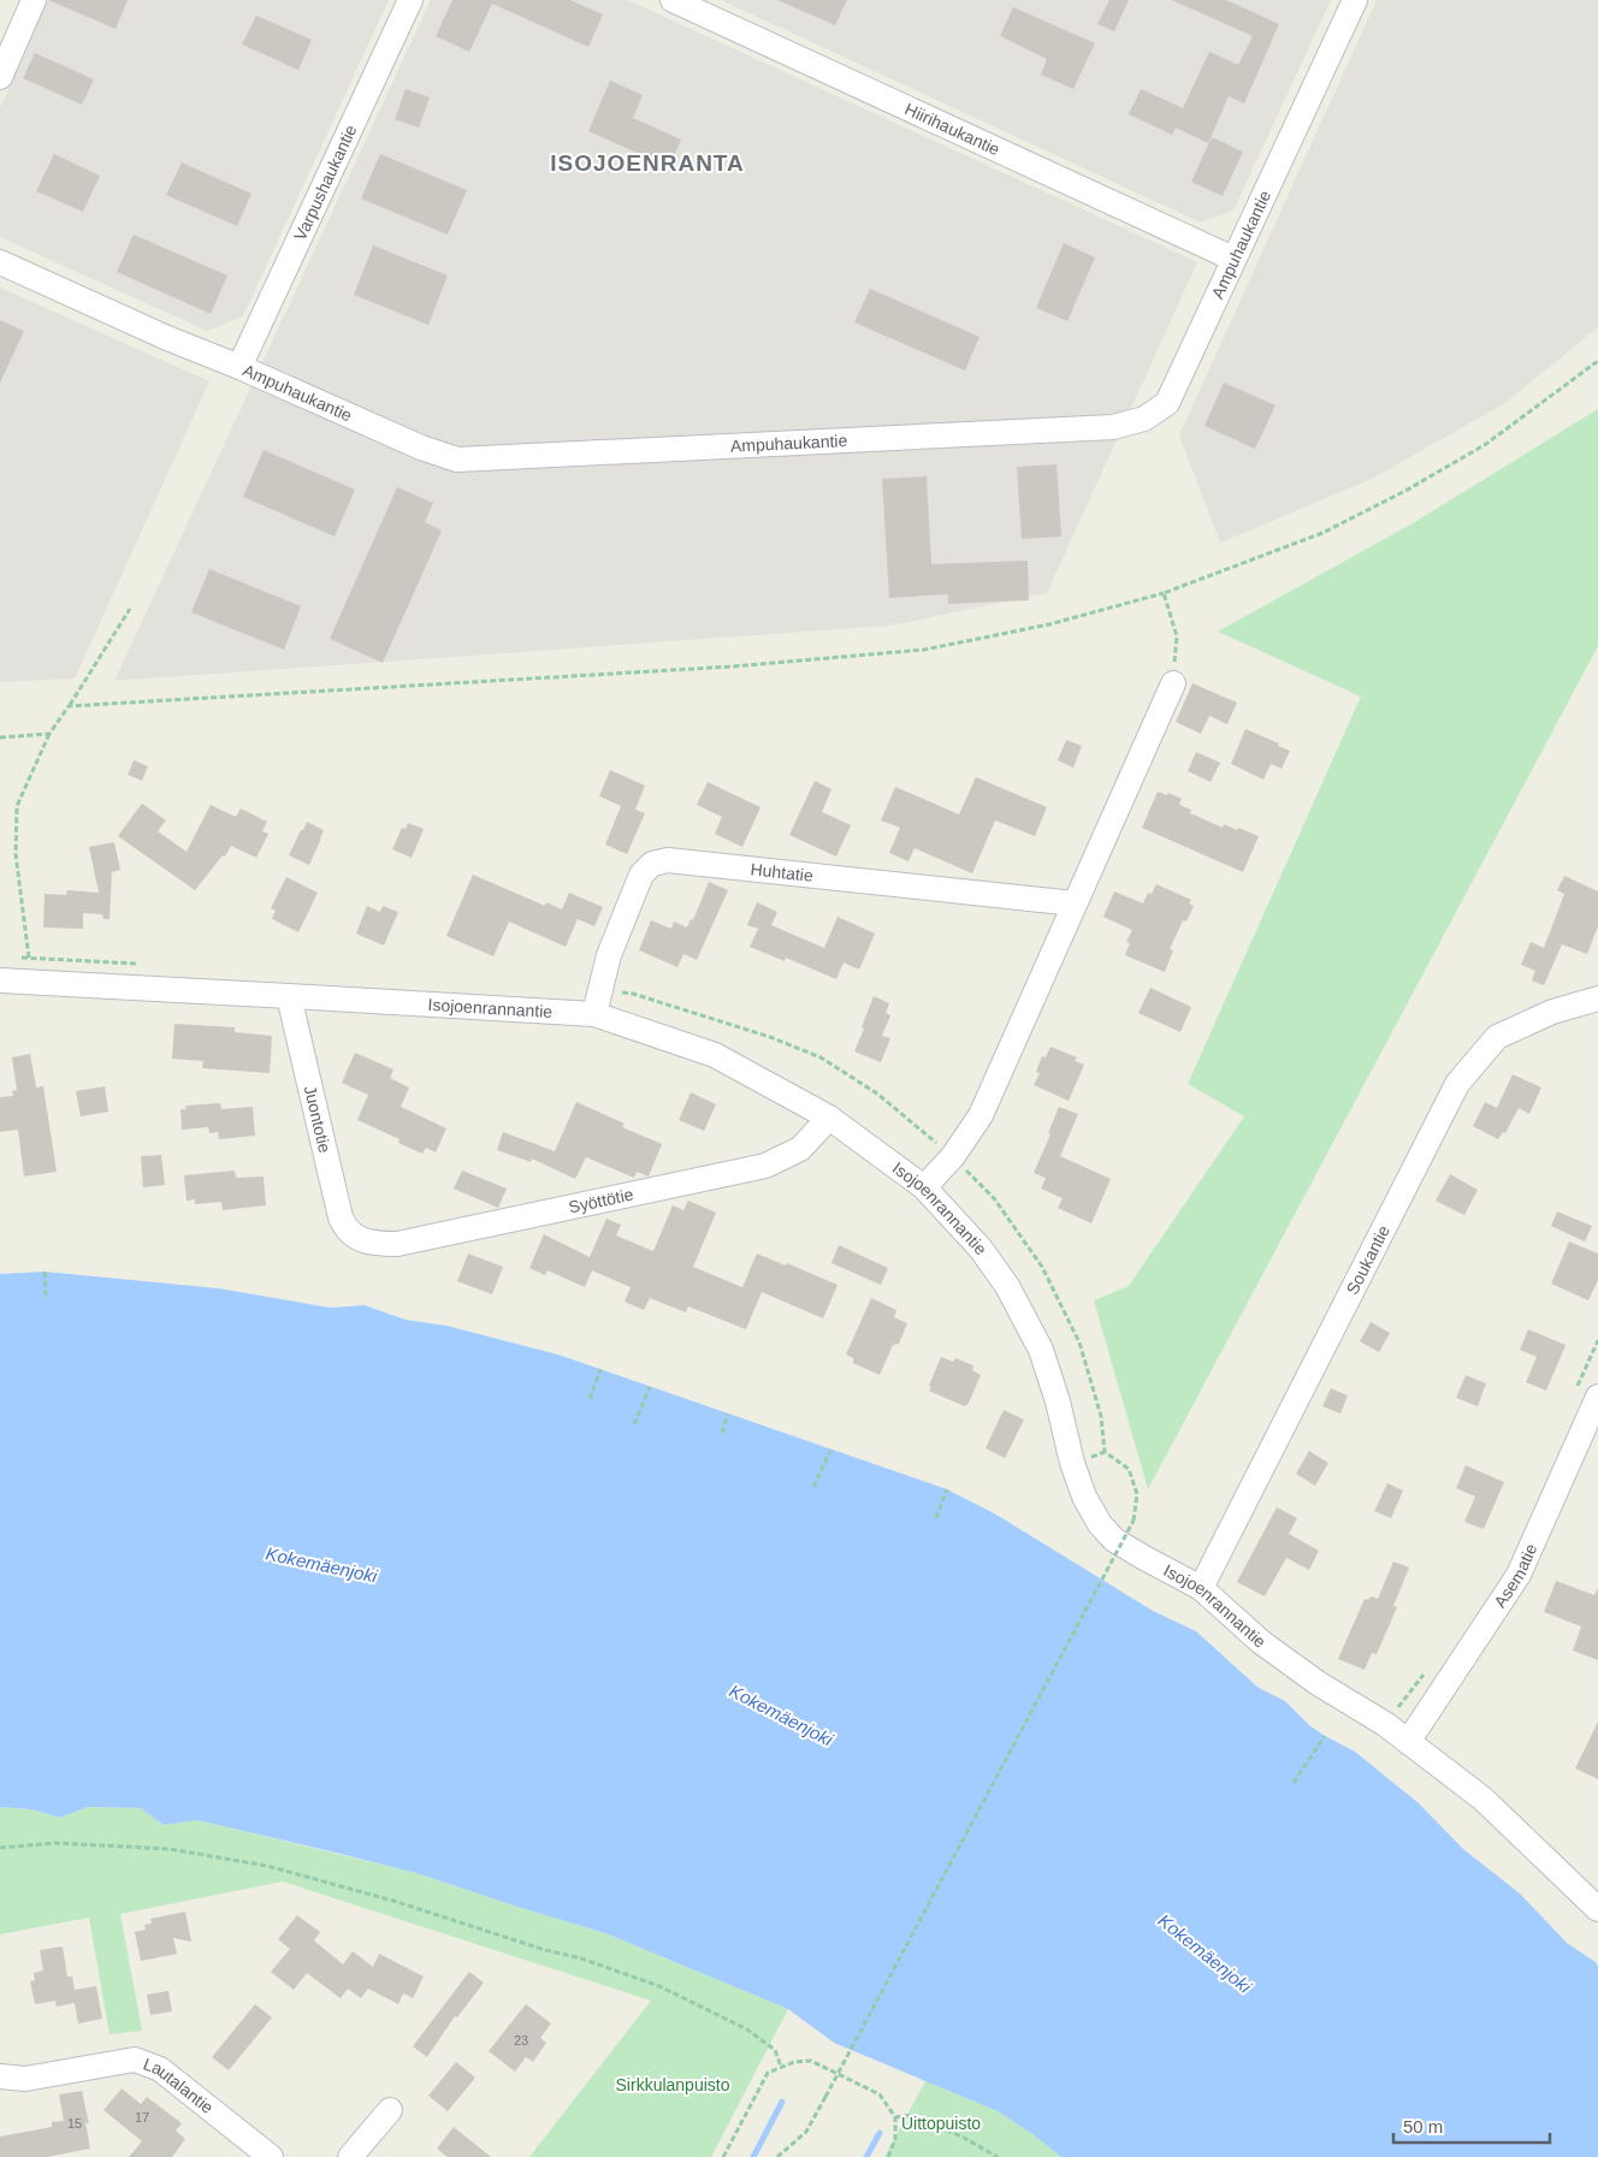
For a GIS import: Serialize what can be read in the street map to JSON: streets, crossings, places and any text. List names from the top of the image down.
{
  "streets": {
    "street": [
      "Hiirihaukantie",
      "Varpushaukantie",
      "Ampuhaukantie",
      "Huhtatie",
      "Isojoenrannantie",
      "Juontotie",
      "Syöttötie",
      "Soukantie",
      "Asematie",
      "Lautalantie"
    ]
  },
  "crossings": [
    ["Hiirihaukantie", "Ampuhaukantie"],
    ["Varpushaukantie", "Ampuhaukantie"],
    ["Huhtatie", "Isojoenrannantie"],
    ["Isojoenrannantie", "Juontotie"],
    ["Isojoenrannantie", "Syöttötie"],
    ["Isojoenrannantie", "Soukantie"],
    ["Isojoenrannantie", "Asematie"],
    ["Juontotie", "Syöttötie"]
  ],
  "districts": ["ISOJOENRANTA"],
  "water": ["Kokemäenjoki"],
  "parks": ["Sirkkulanpuisto", "Uittopuisto"],
  "house_numbers": ["23", "17", "15"],
  "scale_bar": "50 m"
}
